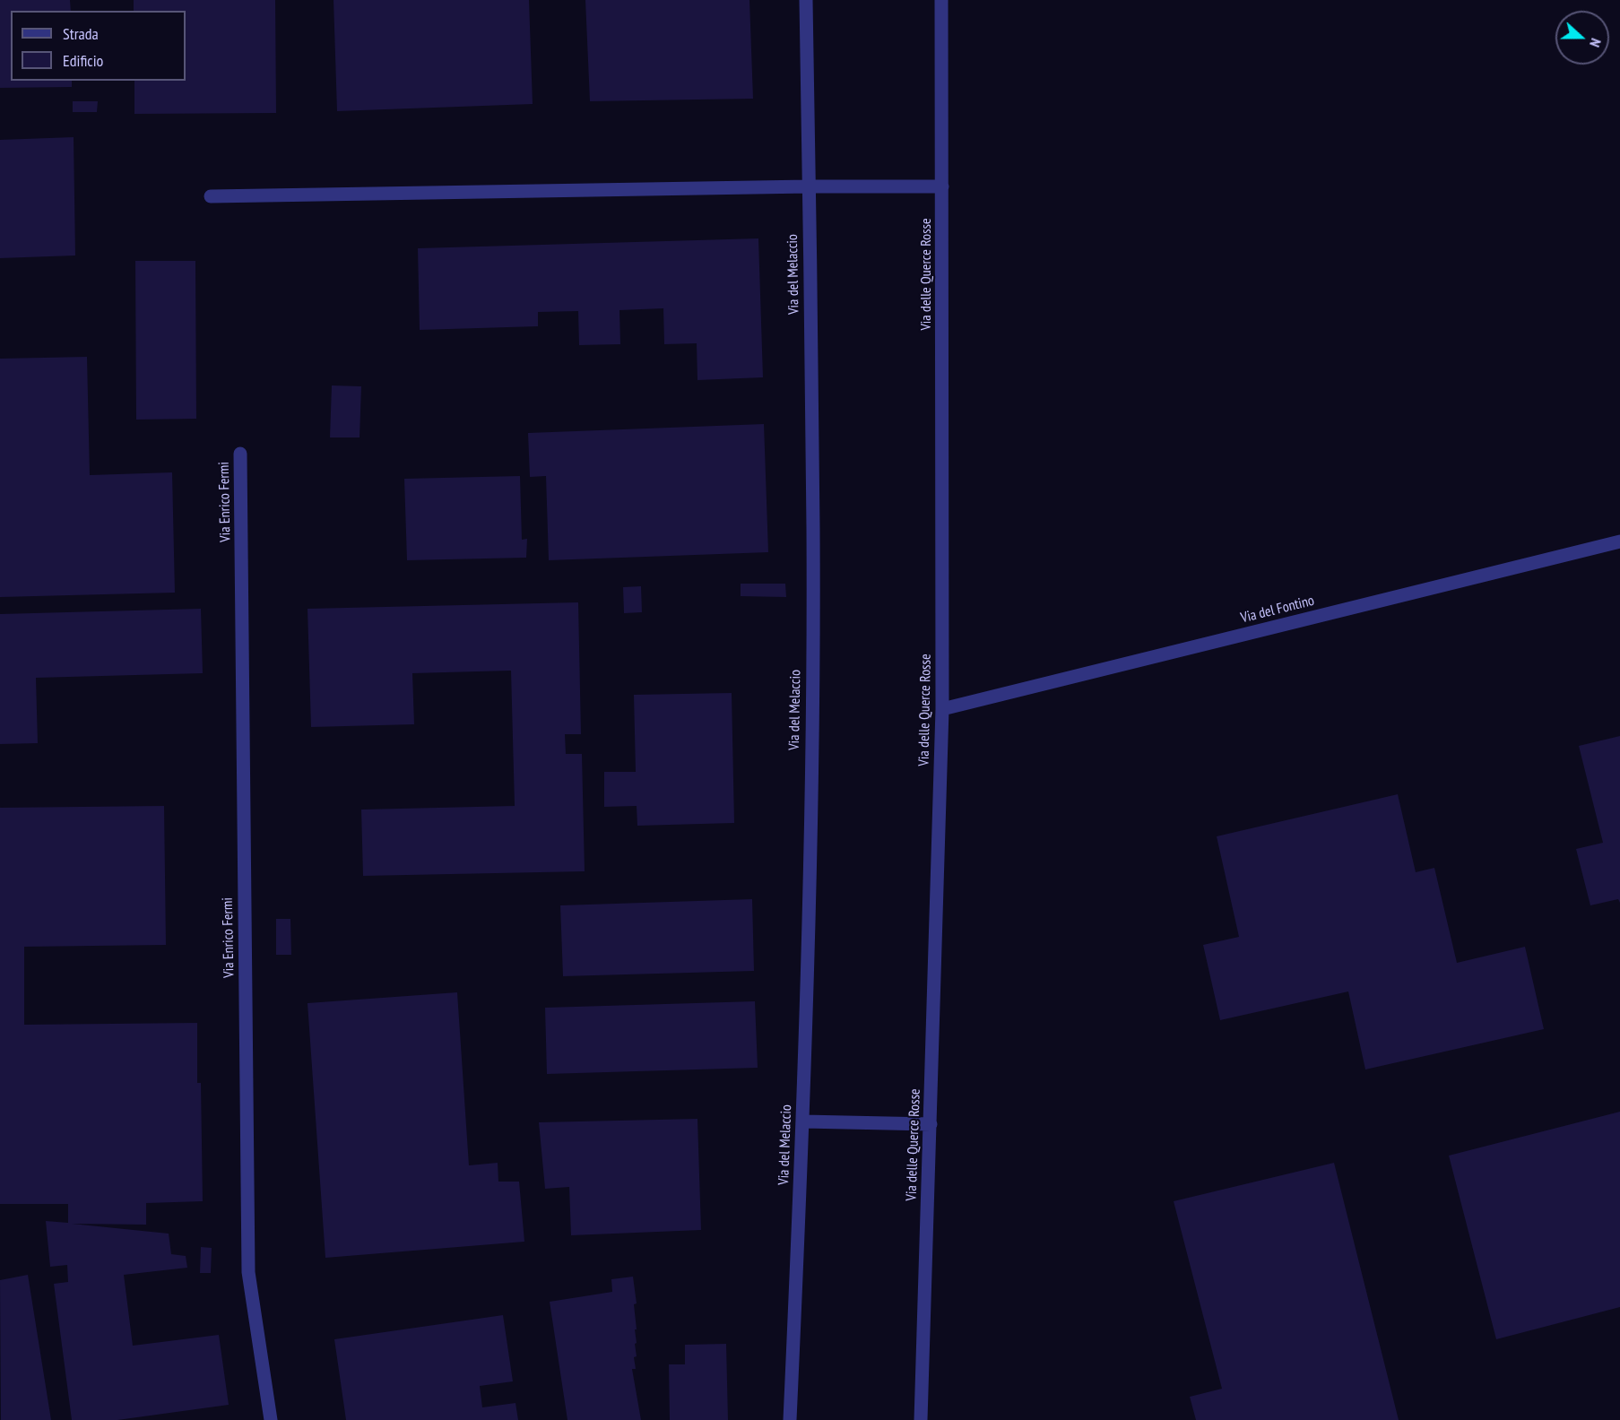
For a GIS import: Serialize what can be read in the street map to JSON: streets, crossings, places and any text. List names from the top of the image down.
{
  "streets": {
    "street": [
      "Via del Melaccio",
      "Via delle Querce Rosse",
      "Via Enrico Fermi",
      "Via del Fontino"
    ]
  },
  "crossings": [
    ["Via delle Querce Rosse", "Via del Fontino"]
  ],
  "legend": ["Strada", "Edificio"],
  "north": "right"
}
